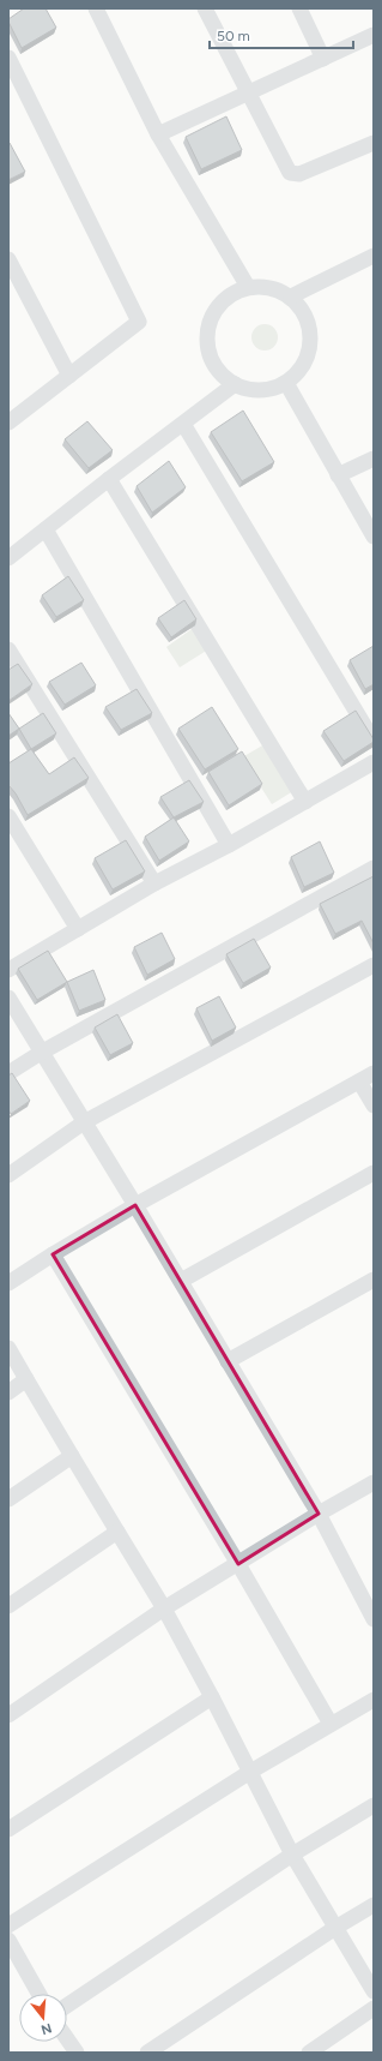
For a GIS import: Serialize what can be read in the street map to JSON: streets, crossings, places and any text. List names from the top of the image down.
{
  "scale_bar": "50 m",
  "north": "bottom"
}
